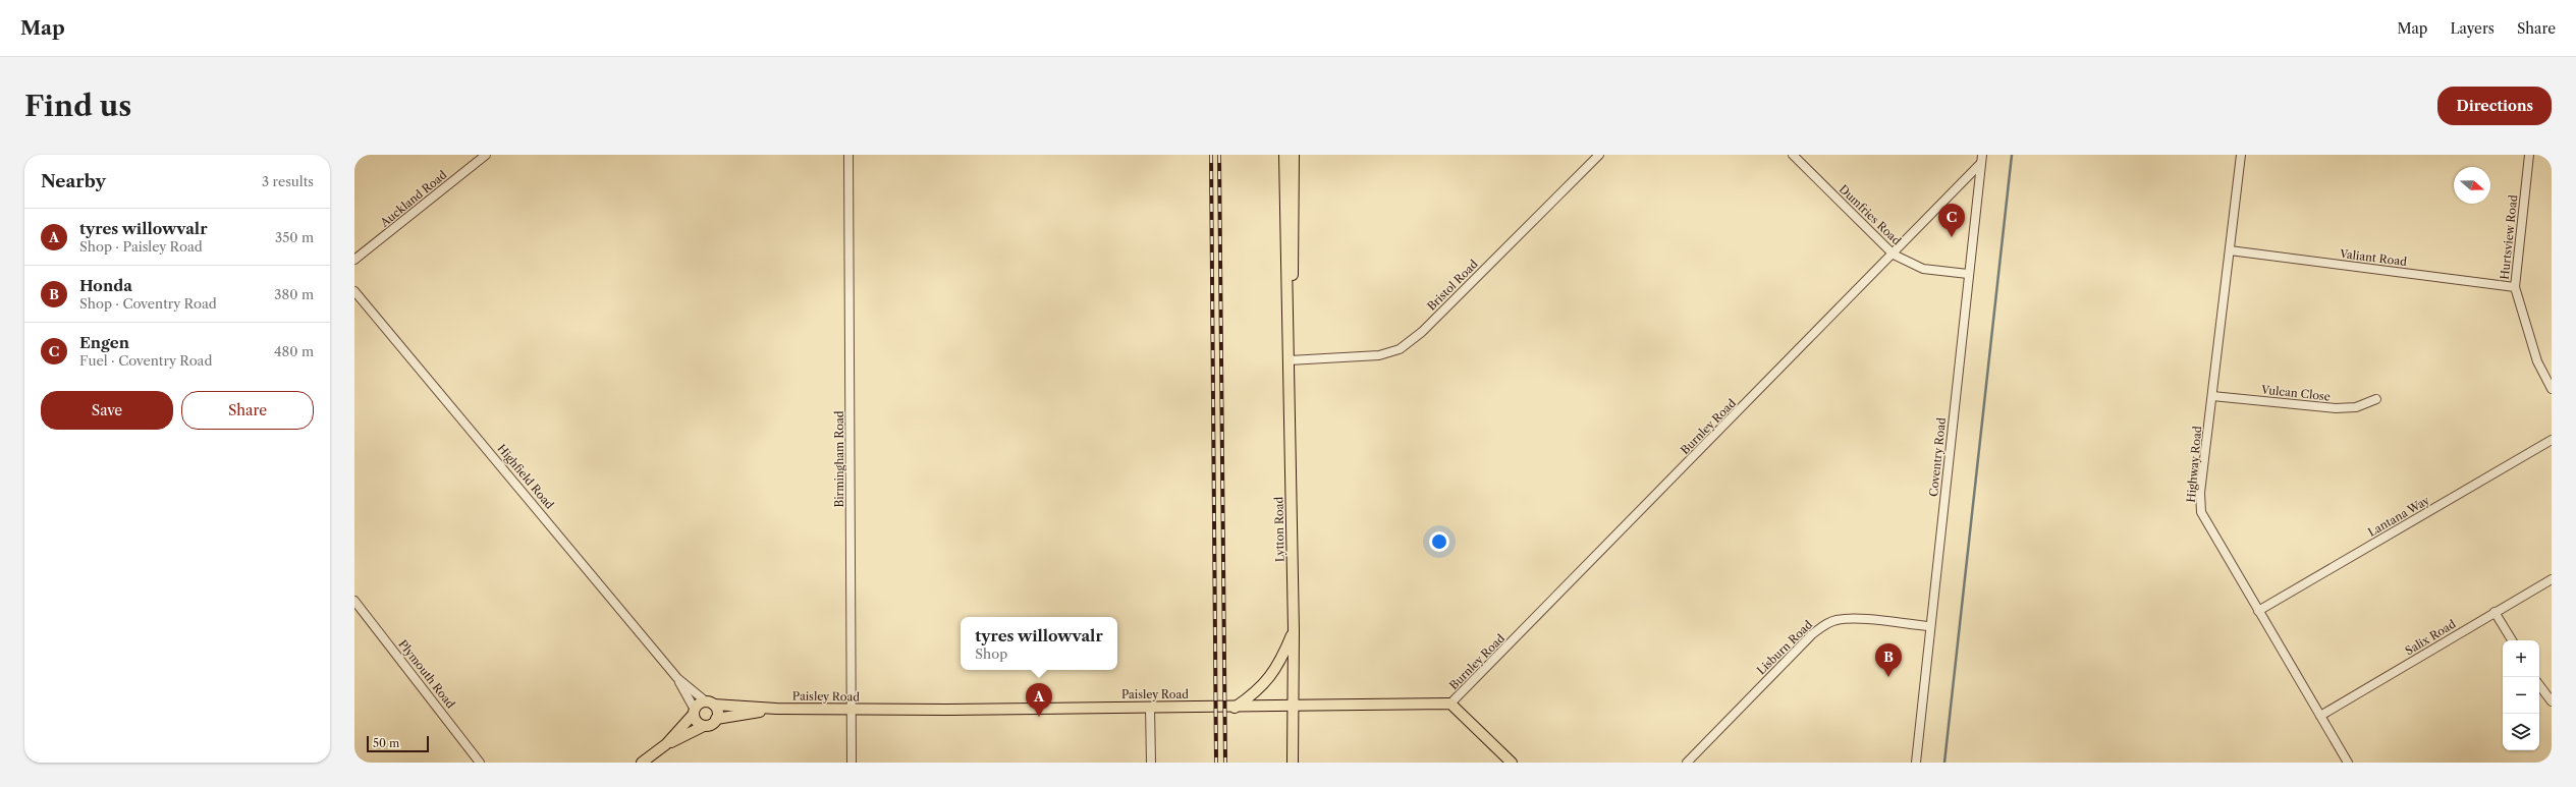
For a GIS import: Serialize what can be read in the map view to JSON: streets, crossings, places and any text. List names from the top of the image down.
{
  "streets": {
    "main road": ["Lytton Road", "Paisley Road"],
    "street": [
      "Auckland Road",
      "Dumfries Road",
      "Hurtsview Road",
      "Valiant Road",
      "Bristol Road",
      "Vulcan Close",
      "Burnley Road",
      "Coventry Road",
      "Birmingham Road",
      "Highway Road",
      "Highfield Road",
      "Lantana Way",
      "Salix Road",
      "Lisburn Road",
      "Plymouth Road"
    ]
  },
  "crossings": [
    ["Dumfries Road", "Burnley Road"],
    ["Dumfries Road", "Coventry Road"],
    ["Hurtsview Road", "Valiant Road"],
    ["Valiant Road", "Highway Road"],
    ["Bristol Road", "Lytton Road"],
    ["Vulcan Close", "Highway Road"],
    ["Burnley Road", "Coventry Road"],
    ["Burnley Road", "Paisley Road"],
    ["Coventry Road", "Lisburn Road"],
    ["Birmingham Road", "Paisley Road"],
    ["Highway Road", "Lantana Way"],
    ["Highway Road", "Salix Road"],
    ["Highfield Road", "Paisley Road"],
    ["Lytton Road", "Paisley Road"]
  ],
  "scale_bar": "50 m",
  "north": "right",
  "page": {
    "header": "Map",
    "nav": ["Map", "Layers", "Share"],
    "buttons": [
      "Directions",
      ["Save", "Share"]
    ],
    "title": "Find us",
    "heading": ["Nearby", "3 results"],
    "pins": ["C", "B", "A"],
    "list": [
      {
        "mark": "A",
        "name": "tyres willowvalr",
        "note": "Shop · Paisley Road",
        "value": "350 m"
      },
      {
        "mark": "B",
        "name": "Honda",
        "note": "Shop · Coventry Road",
        "value": "380 m"
      },
      {
        "mark": "C",
        "name": "Engen",
        "note": "Fuel · Coventry Road",
        "value": "480 m"
      }
    ],
    "popup": ["tyres willowvalr", "Shop"],
    "map_buttons": ["+", "−"],
    "scale": "50 m"
  }
}
